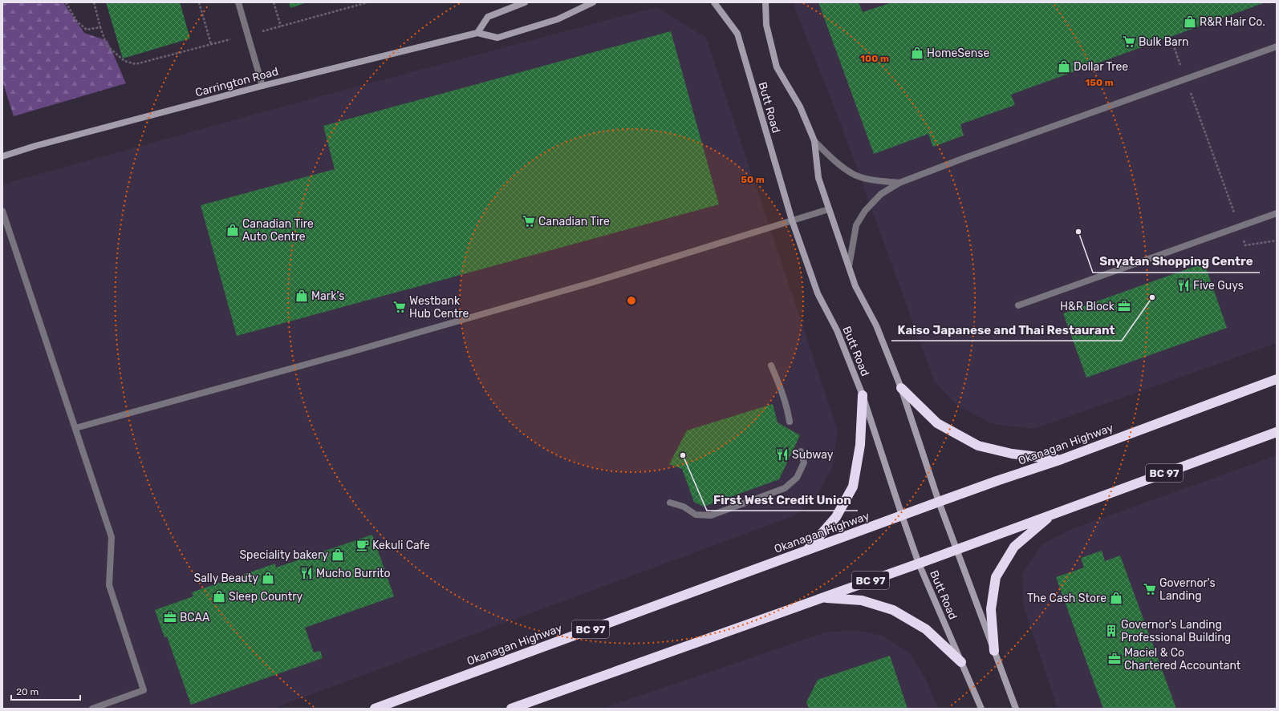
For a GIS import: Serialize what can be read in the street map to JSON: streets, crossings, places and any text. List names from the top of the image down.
{
  "streets": {
    "highway": ["Okanagan Highway", "BC 97"],
    "street": ["Carrington Road", "Butt Road"]
  },
  "crossings": [
    ["Butt Road", "Okanagan Highway"],
    ["Butt Road", "BC 97"]
  ],
  "places": {
    "shop": [
      "R&R Hair Co.",
      "HomeSense",
      "Dollar Tree",
      "Canadian Tire Auto Centre",
      "Mark's",
      "Speciality bakery",
      "Sally Beauty",
      "Sleep Country",
      "The Cash Store"
    ],
    "supermarket": [
      "Bulk Barn",
      "Canadian Tire",
      "Westbank Hub Centre",
      "Governor's Landing"
    ],
    "other": ["Snyatan Shopping Centre", "Kaiso Japanese and Thai Restaurant", "First West Credit Union"],
    "restaurant": ["Five Guys", "Subway", "Mucho Burrito"],
    "office": ["H&R Block", "BCAA", "Maciel & Co Chartered Accountant"],
    "cafe": ["Kekuli Cafe"],
    "building": ["Governor's Landing Professional Building"]
  },
  "scale_bar": "20 m",
  "rings": ["100 m", "150 m", "50 m"]
}
